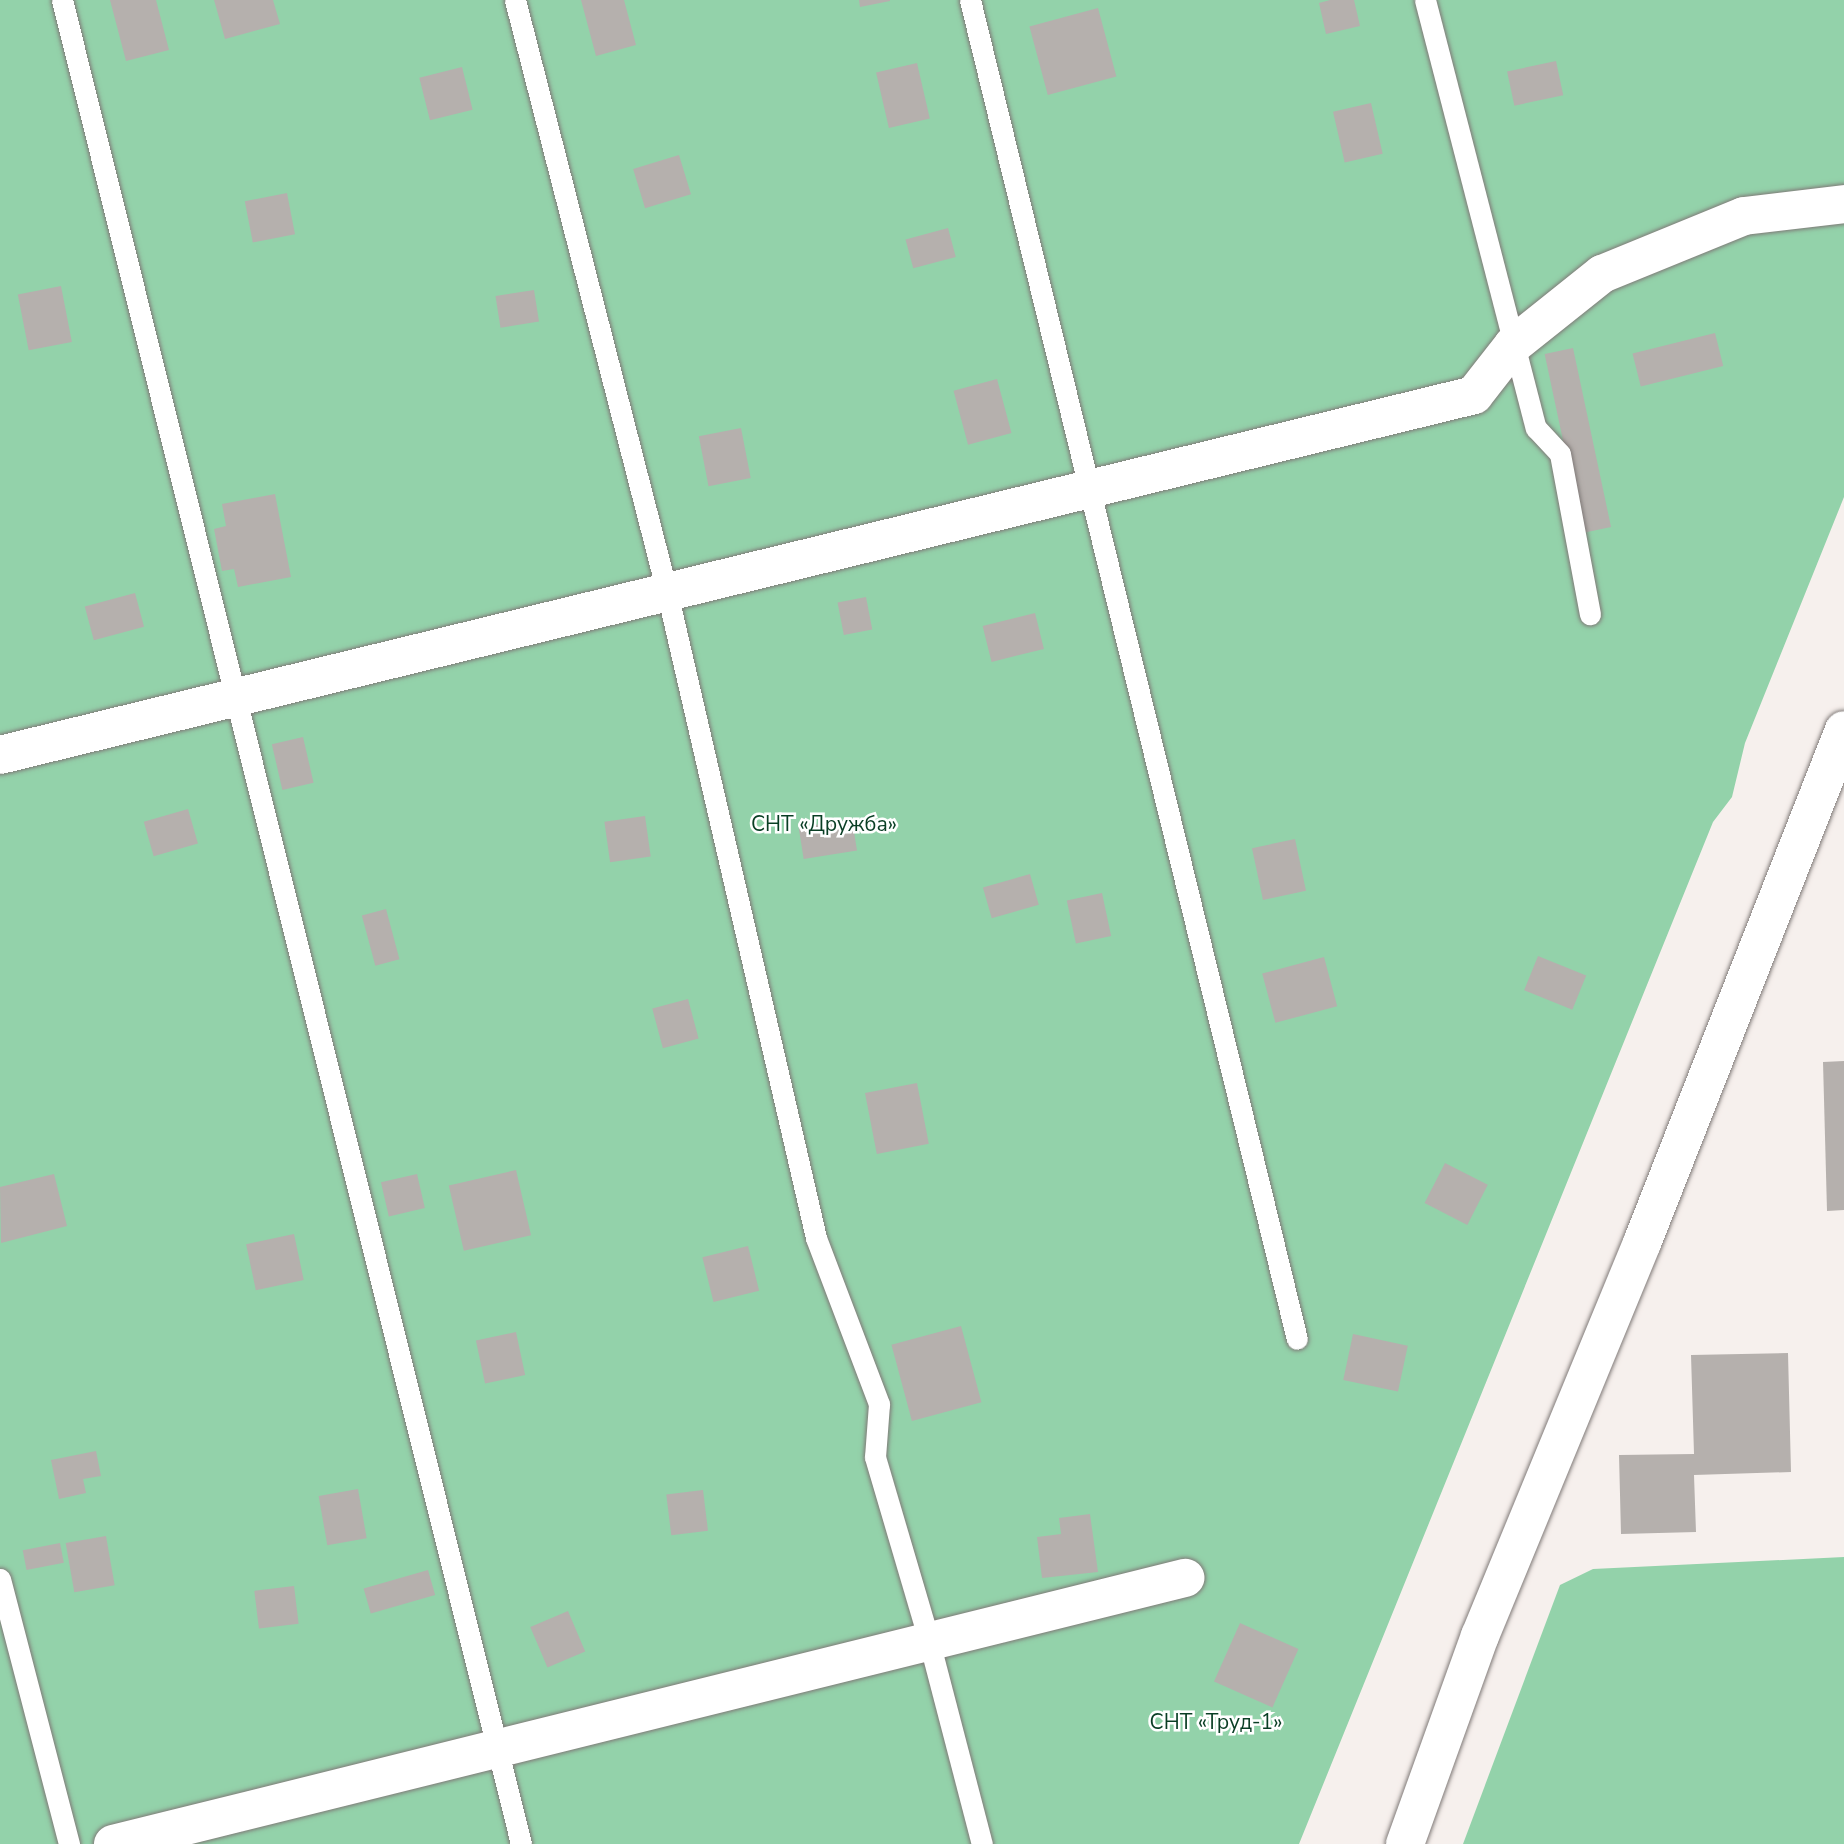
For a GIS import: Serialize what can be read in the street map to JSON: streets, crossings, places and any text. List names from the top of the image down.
{
  "parks": ["СНТ «Дружба»", "СНТ «Труд-1»"]
}
